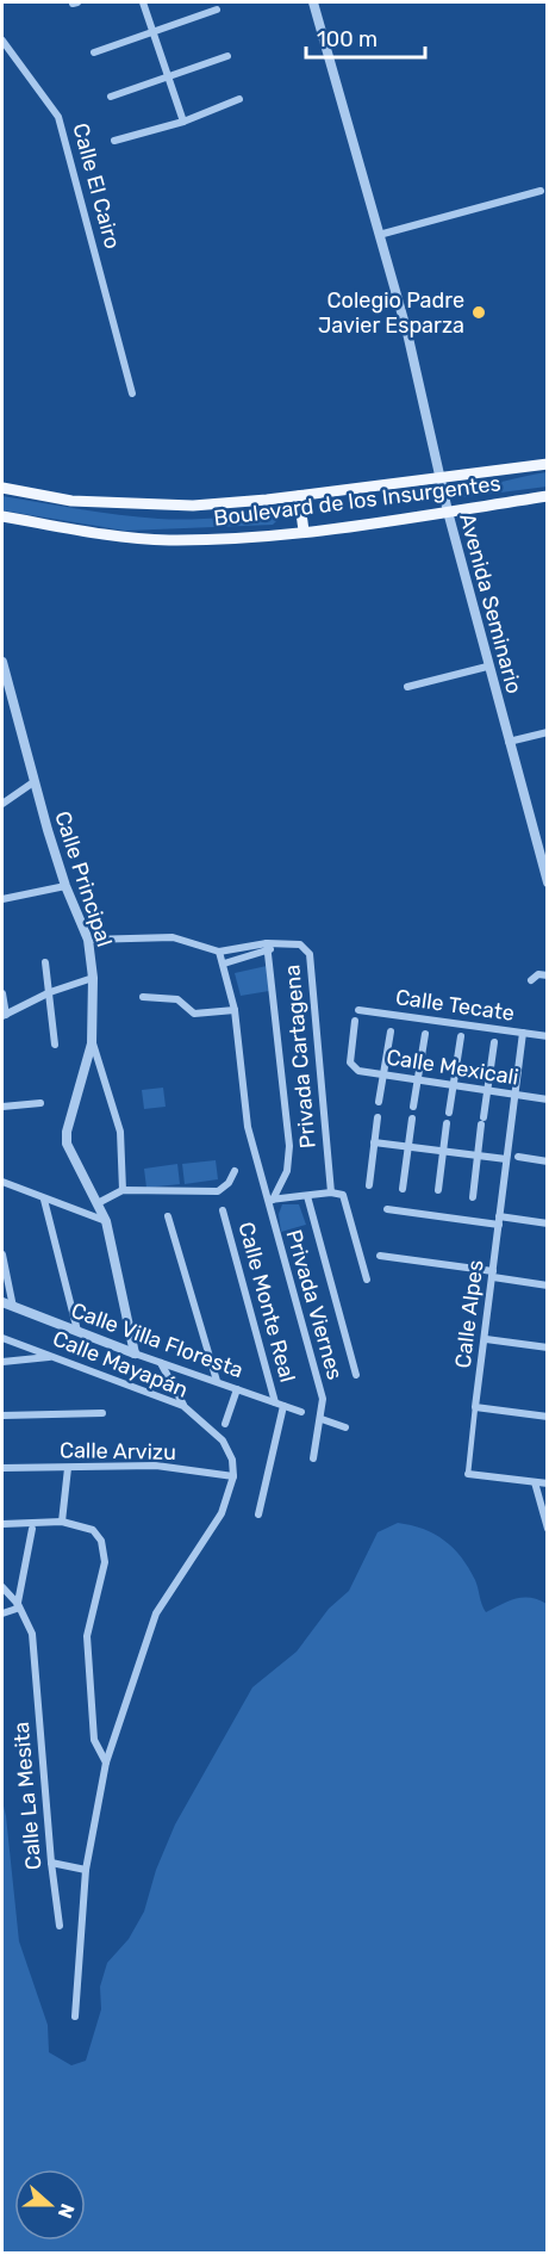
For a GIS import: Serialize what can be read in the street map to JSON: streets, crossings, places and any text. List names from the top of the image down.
{
  "streets": {
    "main road": ["Boulevard de los Insurgentes"],
    "street": [
      "Calle El Cairo",
      "Avenida Seminario",
      "Calle Principal",
      "Calle Tecate",
      "Privada Cartagena",
      "Calle Mexicali",
      "Calle Monte Real",
      "Privada Viernes",
      "Calle Alpes",
      "Calle Villa Floresta",
      "Calle Mayapán",
      "Calle Arvizu",
      "Calle La Mesita"
    ]
  },
  "crossings": [
    ["Boulevard de los Insurgentes", "Avenida Seminario"],
    ["Calle Principal", "Privada Cartagena"],
    ["Calle Principal", "Calle Villa Floresta"],
    ["Calle Tecate", "Calle Alpes"],
    ["Privada Cartagena", "Privada Viernes"],
    ["Calle Mexicali", "Calle Alpes"],
    ["Calle Monte Real", "Calle Villa Floresta"],
    ["Calle Mayapán", "Calle Arvizu"]
  ],
  "places": ["Colegio Padre Javier Esparza"],
  "scale_bar": "100 m",
  "north": "right"
}
